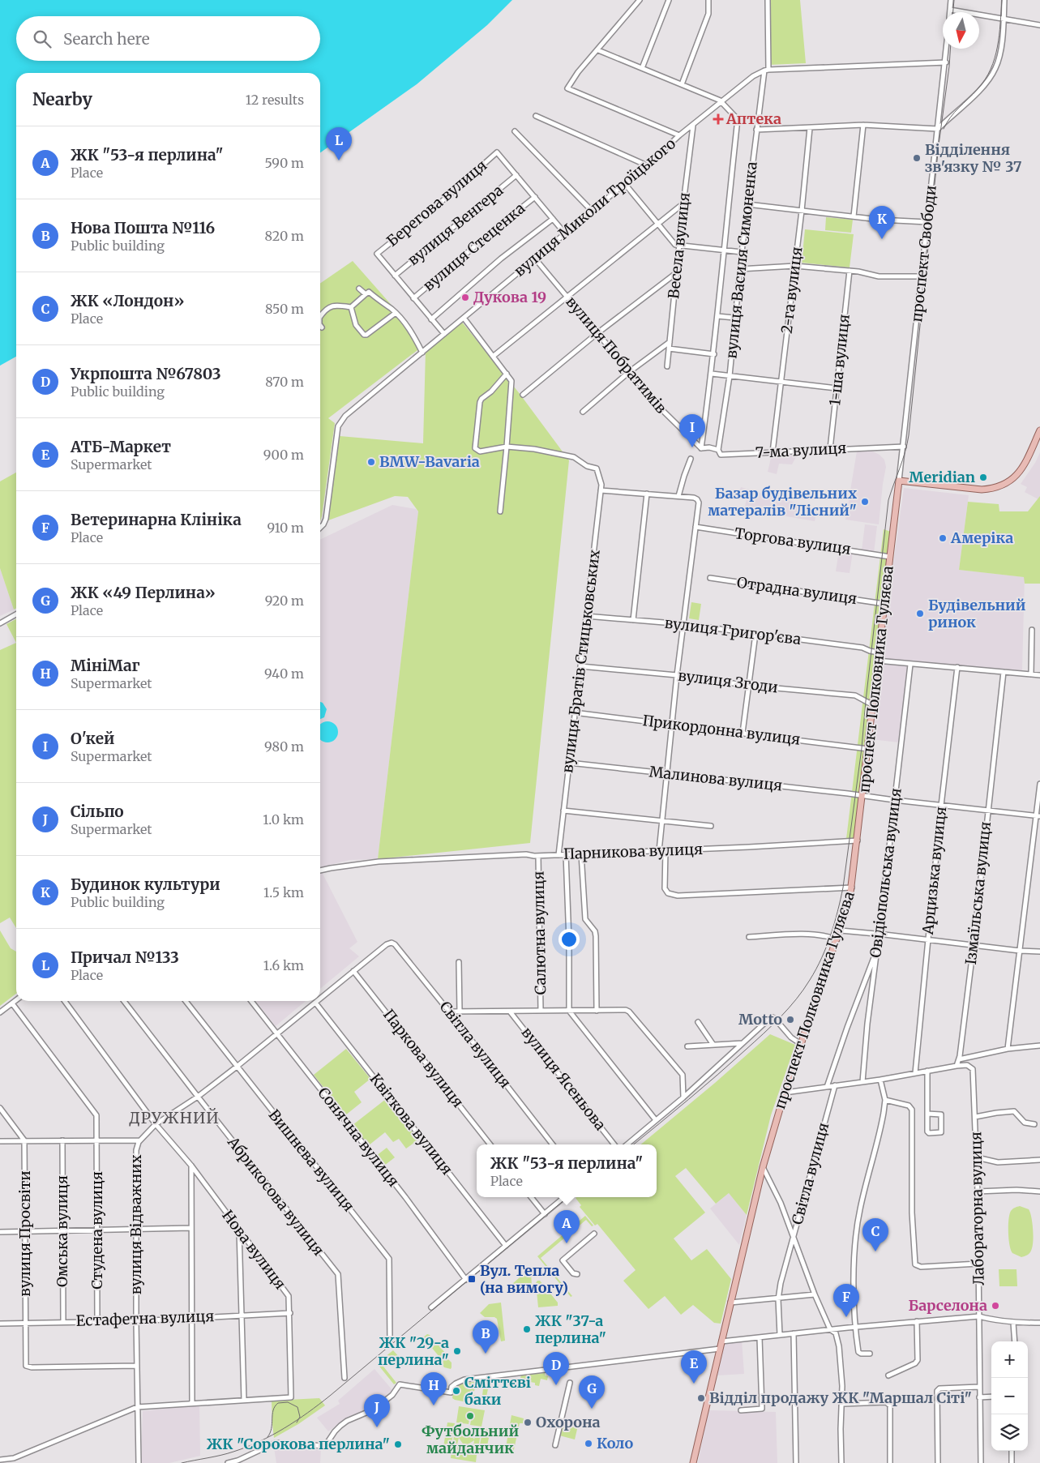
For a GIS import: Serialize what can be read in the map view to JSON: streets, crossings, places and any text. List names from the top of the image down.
{
  "streets": {
    "main road": ["проспект Полковника Гуляєва"],
    "street": [
      "Берегова вулиця",
      "вулиця Миколи Троїцького",
      "вулиця Венгера",
      "Весела вулиця",
      "вулиця Стеценка",
      "проспект Свободи",
      "вулиця Василя Симоненка",
      "2-га вулиця",
      "вулиця Побратимів",
      "1-ша вулиця",
      "7-ма вулиця",
      "Торгова вулиця",
      "Отрадна вулиця",
      "вулиця Григор'єва",
      "вулиця Братів Стицьковських",
      "вулиця Згоди",
      "Прикордонна вулиця",
      "Малинова вулиця",
      "Парникова вулиця",
      "Арцизька вулиця",
      "Овідіопольська вулиця",
      "Ізмаїльська вулиця",
      "Салютна вулиця",
      "Світла вулиця",
      "Паркова вулиця",
      "вулиця Ясеньова",
      "Квіткова вулиця",
      "Сонячна вулиця",
      "Вишнева вулиця",
      "Абрикосова вулиця",
      "Лабораторна вулиця",
      "вулиця Відважних",
      "Студена вулиця",
      "Омська вулиця",
      "вулиця Просвіти",
      "Нова вулиця",
      "Естафетна вулиця"
    ]
  },
  "crossings": [
    ["Берегова вулиця", "вулиця Венгера"],
    ["вулиця Миколи Троїцького", "Весела вулиця"],
    ["вулиця Миколи Троїцького", "проспект Свободи"],
    ["вулиця Миколи Троїцького", "вулиця Василя Симоненка"],
    ["вулиця Миколи Троїцького", "вулиця Побратимів"],
    ["проспект Свободи", "7-ма вулиця"],
    ["проспект Свободи", "проспект Полковника Гуляєва"],
    ["вулиця Василя Симоненка", "вулиця Побратимів"],
    ["вулиця Василя Симоненка", "7-ма вулиця"],
    ["2-га вулиця", "7-ма вулиця"],
    ["вулиця Побратимів", "7-ма вулиця"],
    ["1-ша вулиця", "7-ма вулиця"],
    ["Торгова вулиця", "проспект Полковника Гуляєва"],
    ["Отрадна вулиця", "проспект Полковника Гуляєва"],
    ["вулиця Григор'єва", "вулиця Братів Стицьковських"],
    ["вулиця Григор'єва", "проспект Полковника Гуляєва"],
    ["вулиця Братів Стицьковських", "вулиця Згоди"],
    ["вулиця Братів Стицьковських", "Прикордонна вулиця"],
    ["вулиця Братів Стицьковських", "Малинова вулиця"],
    ["вулиця Братів Стицьковських", "Парникова вулиця"],
    ["проспект Полковника Гуляєва", "вулиця Згоди"],
    ["проспект Полковника Гуляєва", "Прикордонна вулиця"],
    ["проспект Полковника Гуляєва", "Малинова вулиця"],
    ["проспект Полковника Гуляєва", "Парникова вулиця"],
    ["Малинова вулиця", "Арцизька вулиця"],
    ["Малинова вулиця", "Овідіопольська вулиця"],
    ["Малинова вулиця", "Ізмаїльська вулиця"],
    ["Парникова вулиця", "Салютна вулиця"],
    ["Ізмаїльська вулиця", "Лабораторна вулиця"],
    ["Світла вулиця", "вулиця Відважних"],
    ["Паркова вулиця", "вулиця Відважних"],
    ["Квіткова вулиця", "вулиця Відважних"],
    ["Сонячна вулиця", "вулиця Відважних"],
    ["Вишнева вулиця", "вулиця Відважних"],
    ["Абрикосова вулиця", "вулиця Відважних"],
    ["вулиця Відважних", "вулиця Просвіти"],
    ["вулиця Відважних", "Нова вулиця"],
    ["вулиця Відважних", "Естафетна вулиця"],
    ["Студена вулиця", "Естафетна вулиця"],
    ["Омська вулиця", "Естафетна вулиця"],
    ["вулиця Просвіти", "Естафетна вулиця"],
    ["Нова вулиця", "Естафетна вулиця"]
  ],
  "districts": ["ДРУЖНИЙ"],
  "places": {
    "health": ["Аптека"],
    "other": [
      "Відділення зв'язку № 37",
      "Дукова 19",
      "BMW-Bavaria",
      "Meridian",
      "Базар будівельних матералів \"Лісний\"",
      "Амеріка",
      "Будівельний ринок",
      "Motto",
      "Барселона",
      "ЖК \"37-а перлина\"",
      "ЖК \"29-а перлина\"",
      "Сміттєві баки",
      "Відділ продажу ЖК \"Маршал Сіті\"",
      "Футбольний майданчик",
      "Охорона",
      "Коло",
      "ЖК \"Сорокова перлина\""
    ],
    "transit": ["Вул. Тепла (на вимогу)"]
  },
  "north": "bottom",
  "page": {
    "search": "Search here",
    "heading": ["Nearby", "12 results"],
    "list": [
      {
        "mark": "A",
        "name": "ЖК \"53-я перлина\"",
        "note": "Place",
        "value": "590 m"
      },
      {
        "mark": "B",
        "name": "Нова Пошта №116",
        "note": "Public building",
        "value": "820 m"
      },
      {
        "mark": "C",
        "name": "ЖК «Лондон»",
        "note": "Place",
        "value": "850 m"
      },
      {
        "mark": "D",
        "name": "Укрпошта №67803",
        "note": "Public building",
        "value": "870 m"
      },
      {
        "mark": "E",
        "name": "АТБ-Маркет",
        "note": "Supermarket",
        "value": "900 m"
      },
      {
        "mark": "F",
        "name": "Ветеринарна Клініка",
        "note": "Place",
        "value": "910 m"
      },
      {
        "mark": "G",
        "name": "ЖК «49 Перлина»",
        "note": "Place",
        "value": "920 m"
      },
      {
        "mark": "H",
        "name": "МініМаг",
        "note": "Supermarket",
        "value": "940 m"
      },
      {
        "mark": "I",
        "name": "О'кей",
        "note": "Supermarket",
        "value": "980 m"
      },
      {
        "mark": "J",
        "name": "Сільпо",
        "note": "Supermarket",
        "value": "1.0 km"
      },
      {
        "mark": "K",
        "name": "Будинок культури",
        "note": "Public building",
        "value": "1.5 km"
      },
      {
        "mark": "L",
        "name": "Причал №133",
        "note": "Place",
        "value": "1.6 km"
      }
    ],
    "pins": [
      "L",
      "K",
      "I",
      "A",
      "C",
      "F",
      "B",
      "E",
      "D",
      "H",
      "G",
      "J"
    ],
    "popup": ["ЖК \"53-я перлина\"", "Place"],
    "map_buttons": ["+", "−"]
  }
}
